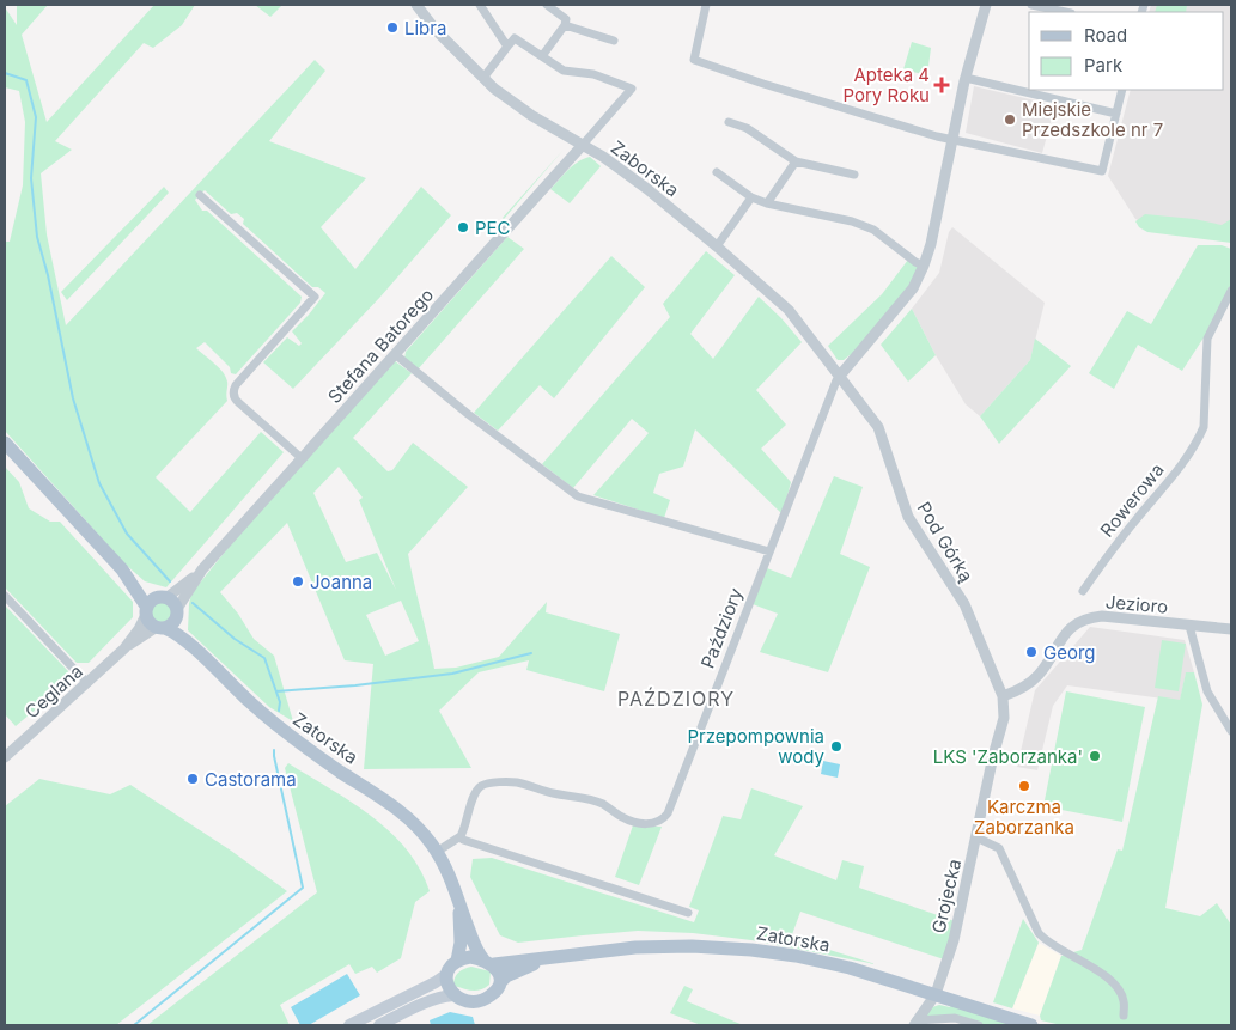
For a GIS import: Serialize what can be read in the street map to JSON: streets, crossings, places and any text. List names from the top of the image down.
{
  "streets": {
    "main road": ["Zatorska"],
    "street": [
      "Zaborska",
      "Stefana Batorego",
      "Rowerowa",
      "Pod Górką",
      "Jezioro",
      "Paździory",
      "Ceglana",
      "Grojecka"
    ]
  },
  "crossings": [
    ["Zaborska", "Stefana Batorego"],
    ["Zaborska", "Pod Górką"],
    ["Zaborska", "Paździory"],
    ["Stefana Batorego", "Ceglana"],
    ["Stefana Batorego", "Zatorska"],
    ["Pod Górką", "Jezioro"],
    ["Pod Górką", "Paździory"],
    ["Pod Górką", "Grojecka"],
    ["Jezioro", "Grojecka"],
    ["Ceglana", "Zatorska"],
    ["Zatorska", "Grojecka"]
  ],
  "districts": ["PAŹDZIORY"],
  "places": {
    "other": [
      "Libra",
      "Miejskie Przedszkole nr 7",
      "PEC",
      "Joanna",
      "Georg",
      "Przepompownia wody",
      "LKS 'Zaborzanka'",
      "Castorama",
      "Karczma Zaborzanka"
    ],
    "health": ["Apteka 4 Pory Roku"]
  },
  "legend": ["Road", "Park"]
}
